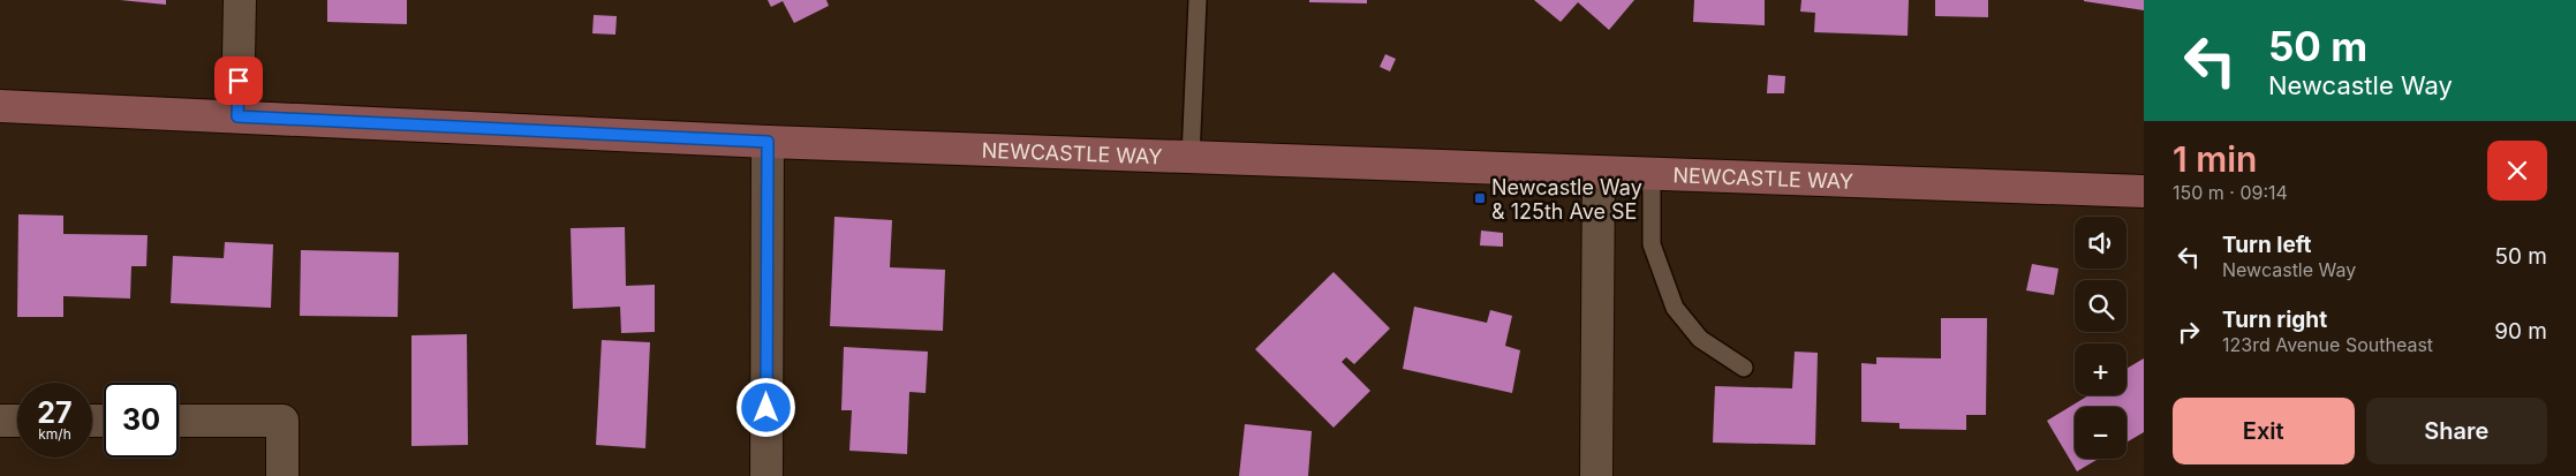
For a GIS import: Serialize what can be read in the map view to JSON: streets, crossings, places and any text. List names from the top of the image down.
{
  "streets": {
    "main road": ["NEWCASTLE WAY"]
  },
  "places": {
    "transit": ["Newcastle Way & 125th Ave SE"]
  },
  "page": {
    "turn": ["50 m", "Newcastle Way"],
    "heading": ["1 min", "150 m · 09:14"],
    "map_buttons": ["+", "−"],
    "list": [
      {
        "name": "Turn left",
        "note": "Newcastle Way",
        "value": "50 m"
      },
      {
        "name": "Turn right",
        "note": "123rd Avenue Southeast",
        "value": "90 m"
      }
    ],
    "speed": "27 km/h",
    "limit": "30",
    "buttons": ["Exit", "Share"]
  }
}
